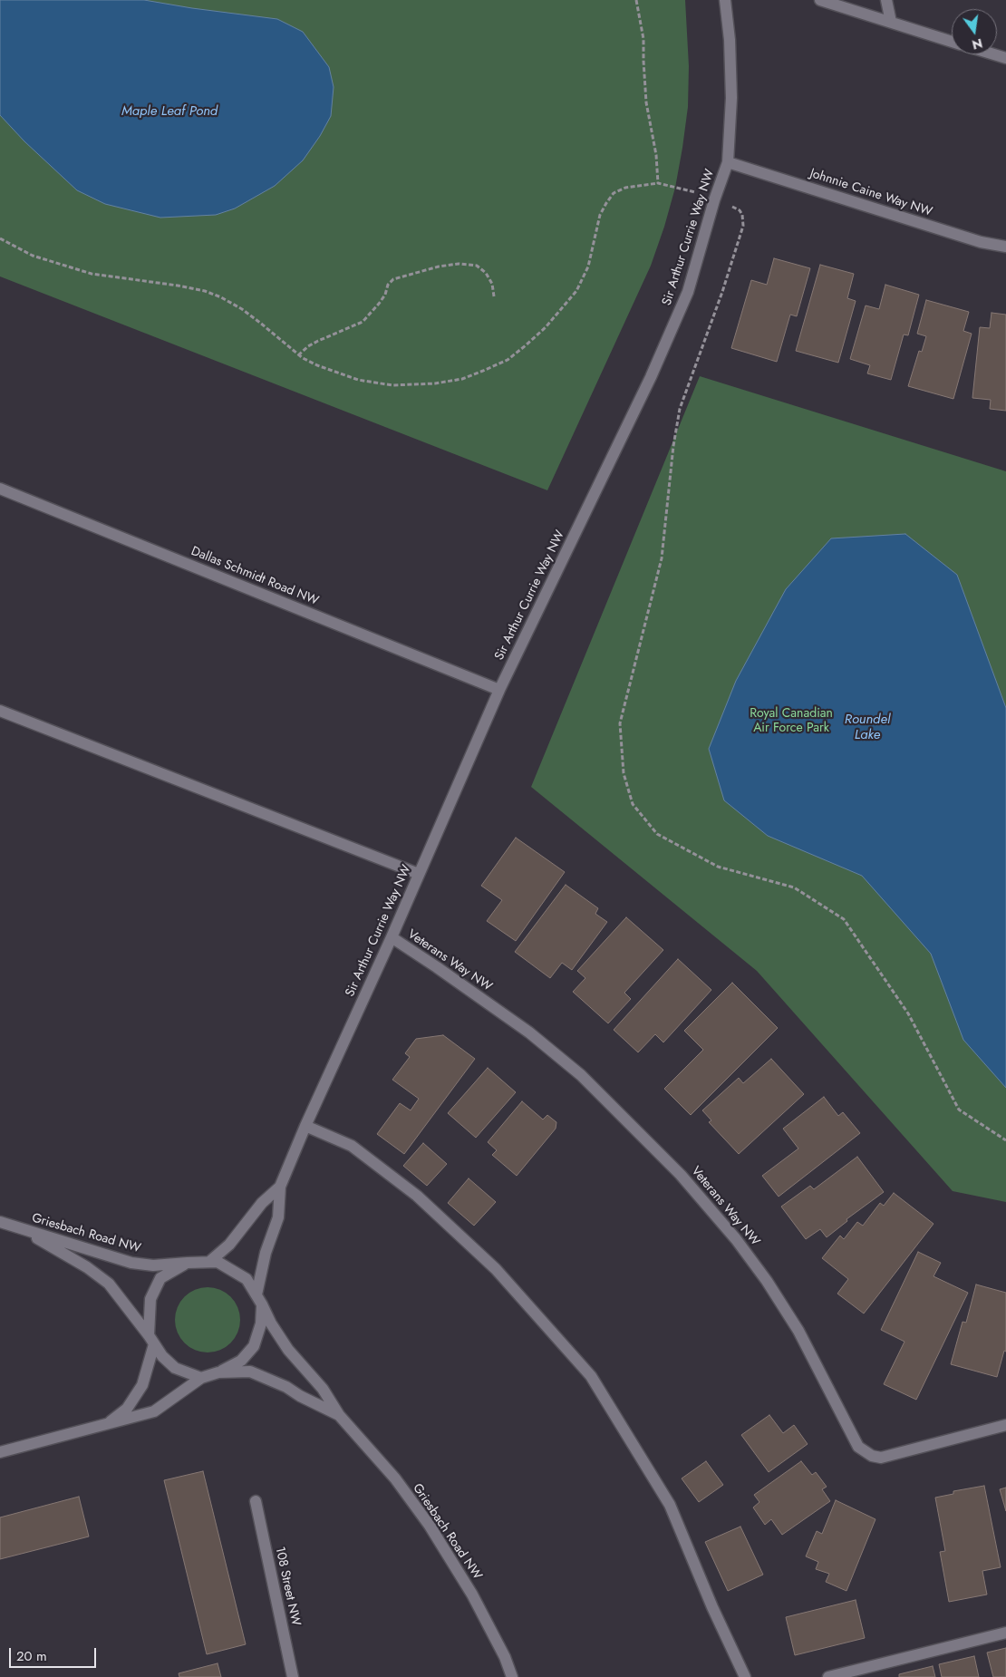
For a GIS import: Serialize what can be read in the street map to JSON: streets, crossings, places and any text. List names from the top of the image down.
{
  "streets": {
    "street": [
      "Johnnie Caine Way NW",
      "Sir Arthur Currie Way NW",
      "Dallas Schmidt Road NW",
      "Veterans Way NW",
      "Griesbach Road NW",
      "108 Street NW"
    ]
  },
  "crossings": [
    ["Johnnie Caine Way NW", "Sir Arthur Currie Way NW"],
    ["Sir Arthur Currie Way NW", "Dallas Schmidt Road NW"],
    ["Sir Arthur Currie Way NW", "Veterans Way NW"],
    ["Sir Arthur Currie Way NW", "Griesbach Road NW"]
  ],
  "water": ["Maple Leaf Pond", "Roundel Lake"],
  "parks": ["Royal Canadian Air Force Park"],
  "scale_bar": "20 m",
  "north": "bottom"
}
